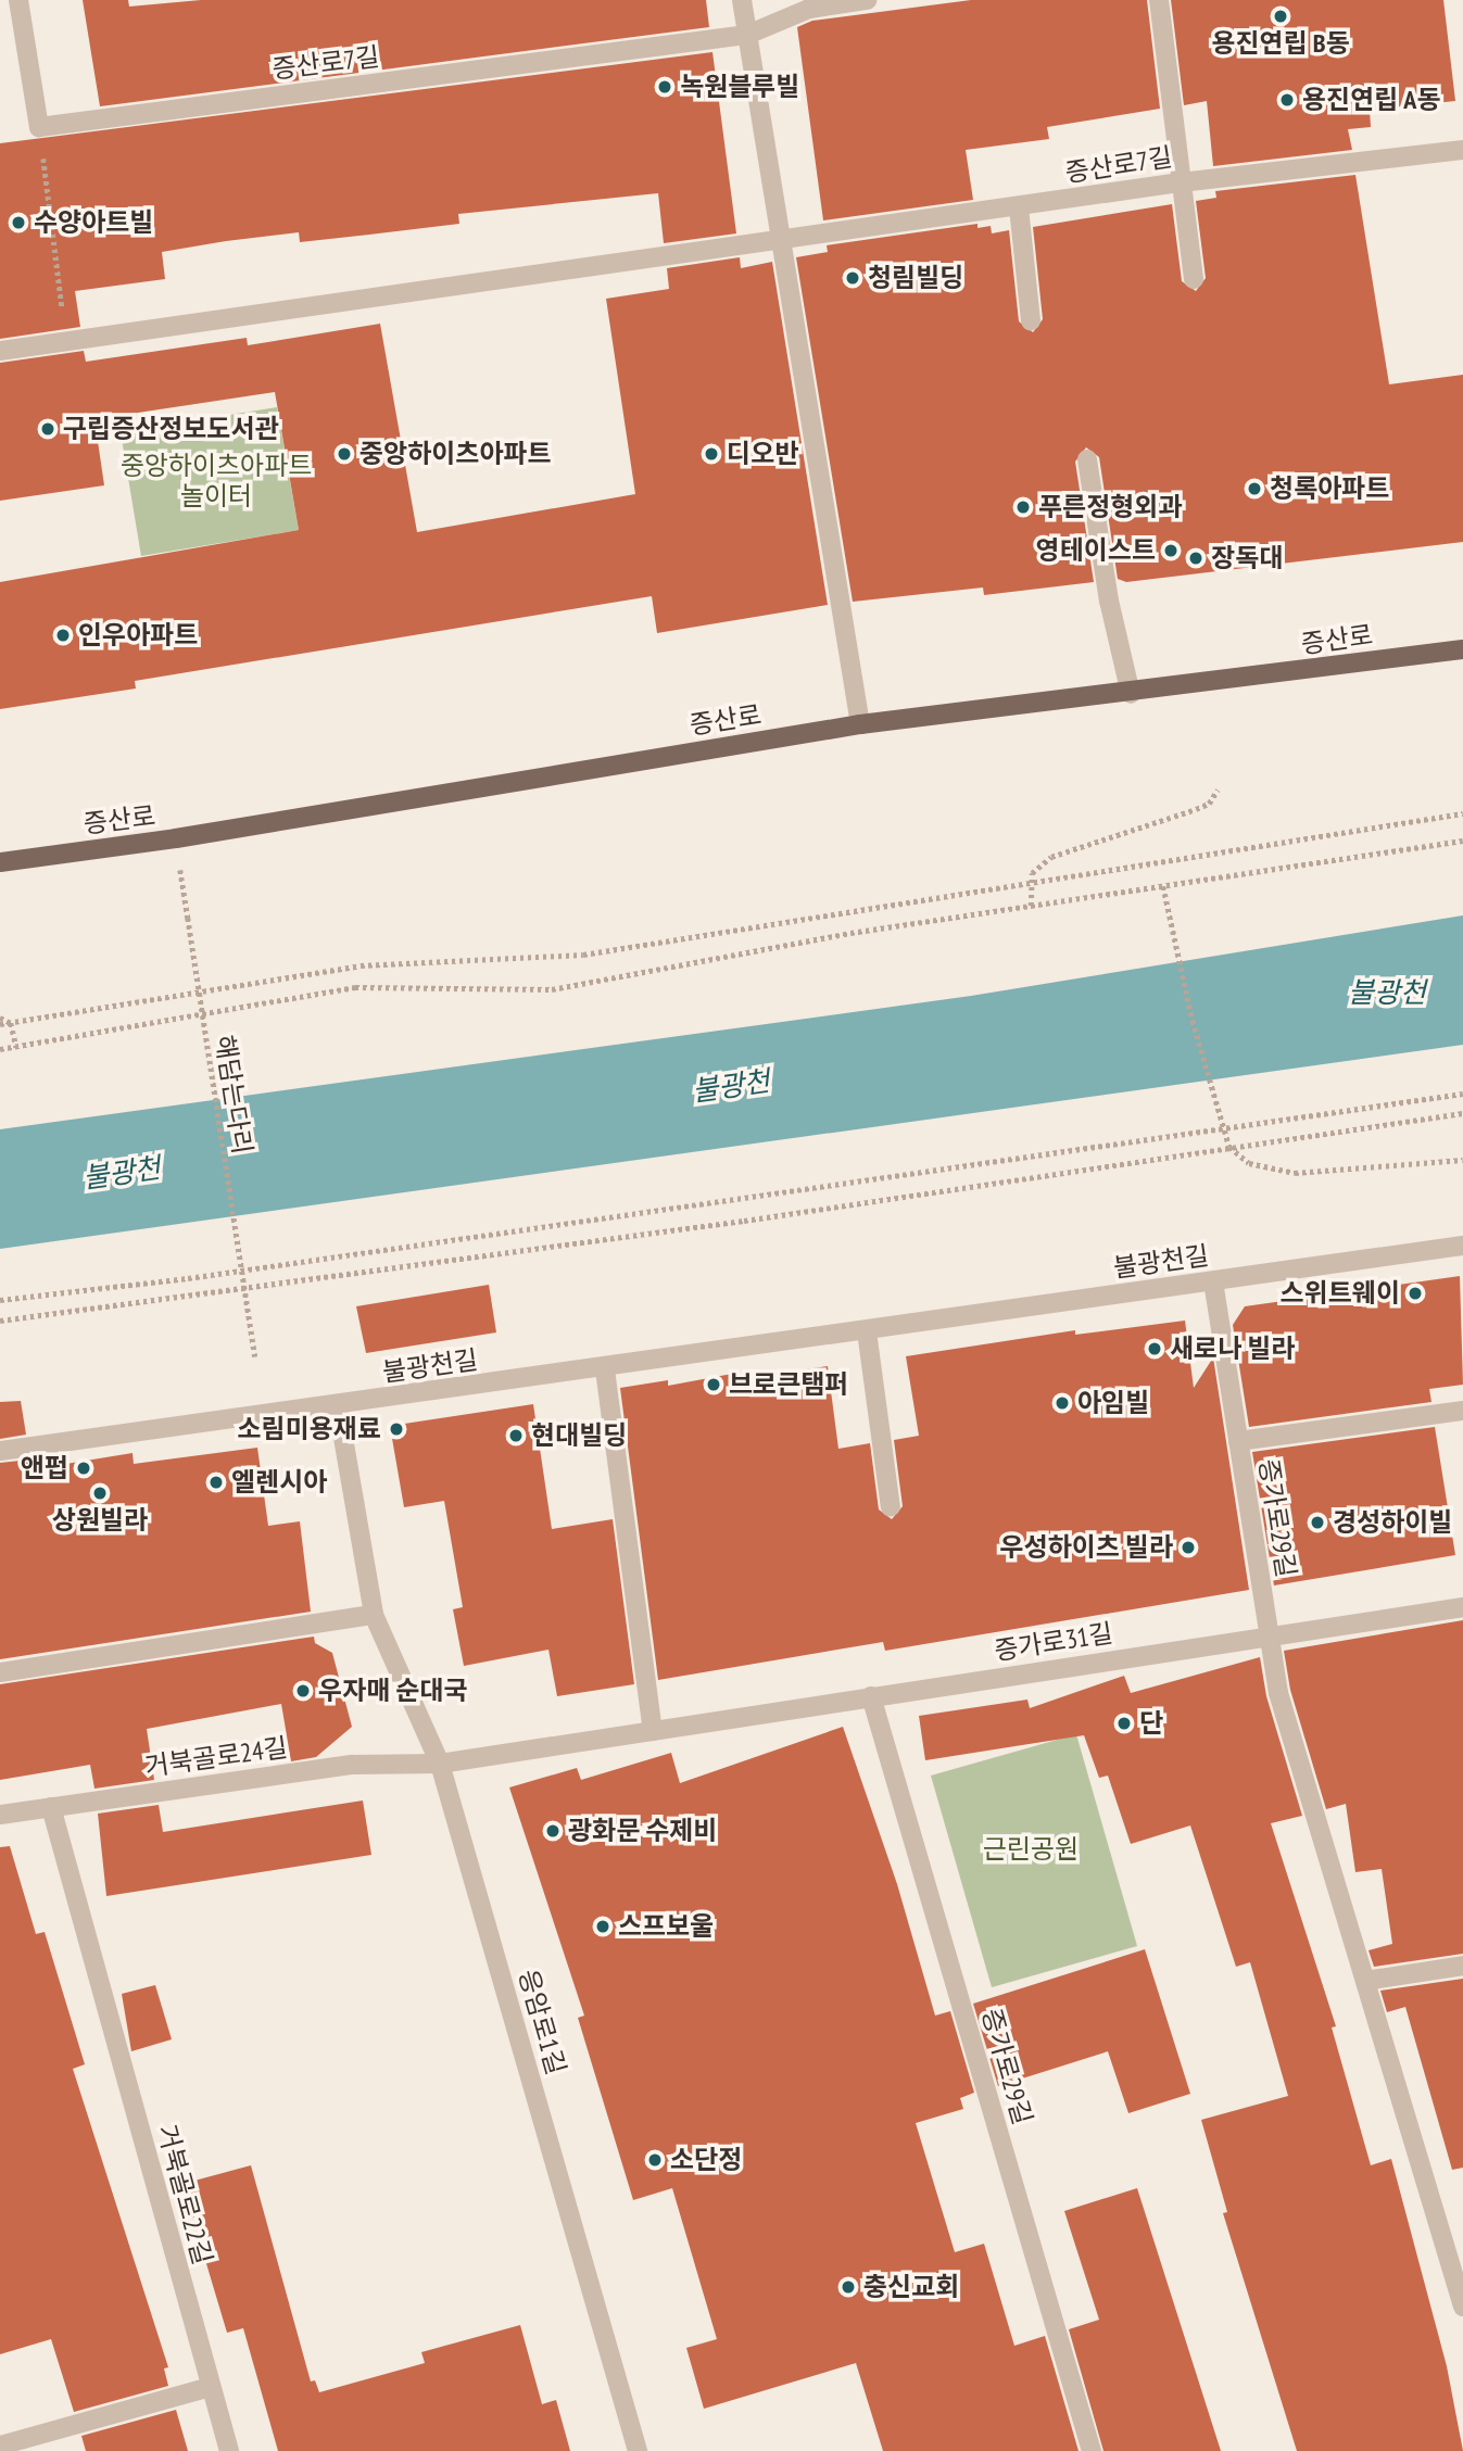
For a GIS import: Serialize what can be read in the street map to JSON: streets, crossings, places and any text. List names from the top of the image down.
{
  "streets": {
    "main road": ["증산로"],
    "street": [
      "증산로7길",
      "불광천길",
      "증가로29길",
      "증가로31길",
      "거북골로24길",
      "응암로1길",
      "거북골로22길"
    ],
    "path": ["해담는다리"]
  },
  "crossings": [
    ["증산로", "해담는다리"],
    ["불광천길", "증가로29길"],
    ["불광천길", "응암로1길"],
    ["증가로29길", "증가로31길"],
    ["증가로31길", "거북골로24길"],
    ["증가로31길", "응암로1길"],
    ["거북골로24길", "응암로1길"],
    ["거북골로24길", "거북골로22길"]
  ],
  "water": ["불광천"],
  "parks": ["중앙하이츠아파트 놀이터", "근린공원"],
  "places": [
    "용진연립 B동",
    "녹원블루빌",
    "용진연립 A동",
    "수양아트빌",
    "청림빌딩",
    "구립증산정보도서관",
    "중앙하이츠아파트",
    "디오반",
    "청록아파트",
    "푸른정형외과",
    "영테이스트",
    "장독대",
    "인우아파트",
    "스위트웨이",
    "새로나 빌라",
    "브로큰탬퍼",
    "아임빌",
    "소림미용재료",
    "현대빌딩",
    "앤펍",
    "엘렌시아",
    "상원빌라",
    "경성하이빌",
    "우성하이츠 빌라",
    "우자매 순대국",
    "단",
    "광화문 수제비",
    "스프보울",
    "소단정",
    "충신교회"
  ]
}
